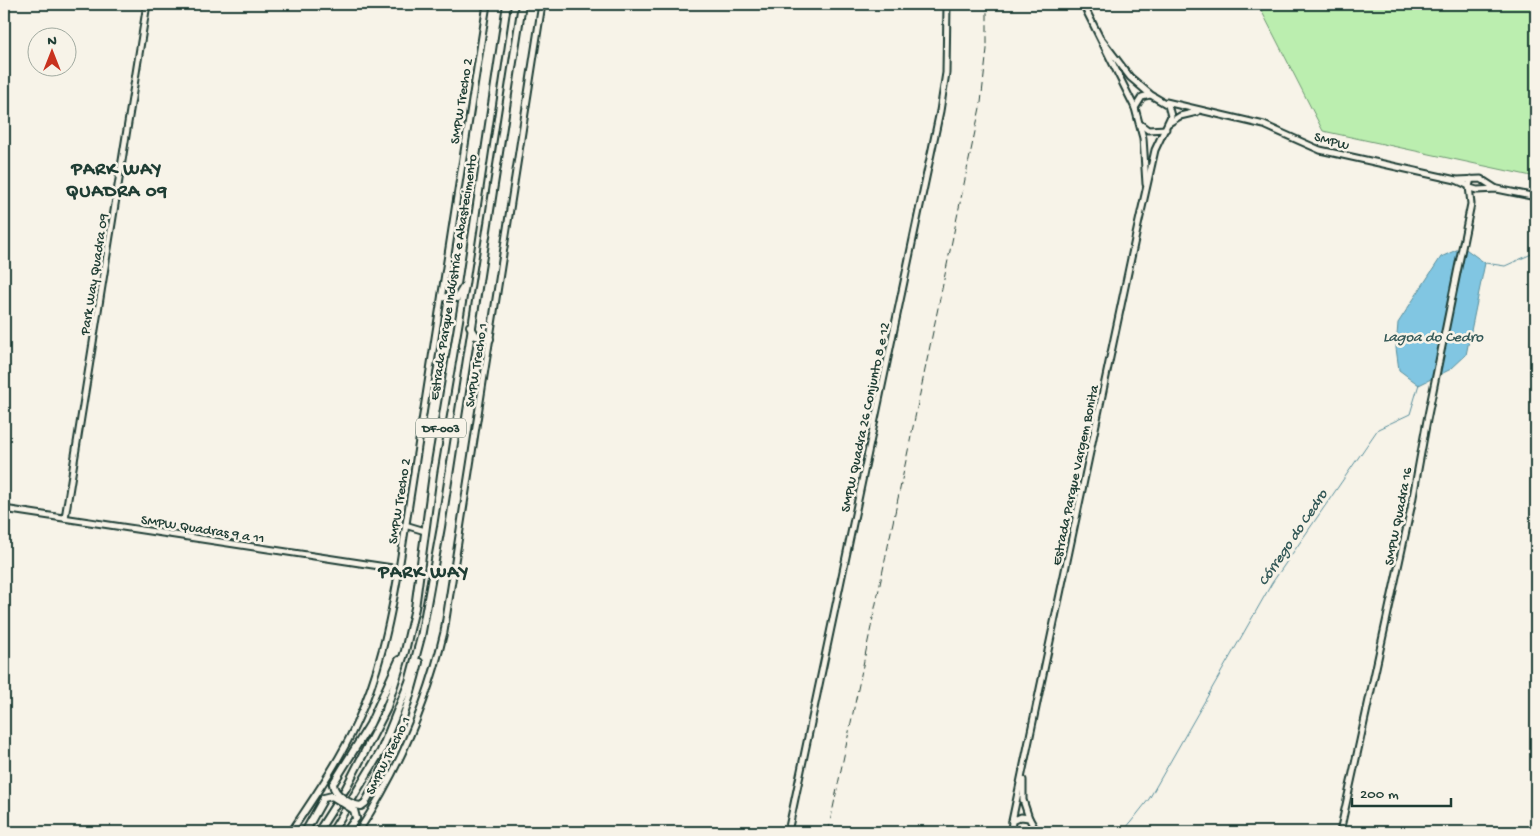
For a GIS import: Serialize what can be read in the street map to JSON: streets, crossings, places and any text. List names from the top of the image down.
{
  "streets": {
    "highway": ["Estrada Parque Indústria e Abastecimento", "DF-003"],
    "street": [
      "SMPW Trecho 2",
      "SMPW",
      "Park Way Quadra 09",
      "SMPW Trecho 1",
      "SMPW Quadra 26 Conjunto 8 e 12",
      "Estrada Parque Vargem Bonita",
      "SMPW Quadra 16",
      "SMPW Quadras 9 a 11"
    ]
  },
  "crossings": [
    ["SMPW Trecho 2", "SMPW Quadras 9 a 11"],
    ["SMPW", "Estrada Parque Vargem Bonita"],
    ["SMPW", "SMPW Quadra 16"],
    ["Park Way Quadra 09", "SMPW Quadras 9 a 11"]
  ],
  "districts": ["PARK WAY QUADRA 09", "PARK WAY"],
  "water": ["Lagoa do Cedro", "Córrego do Cedro"],
  "scale_bar": "200 m",
  "north": "top"
}
